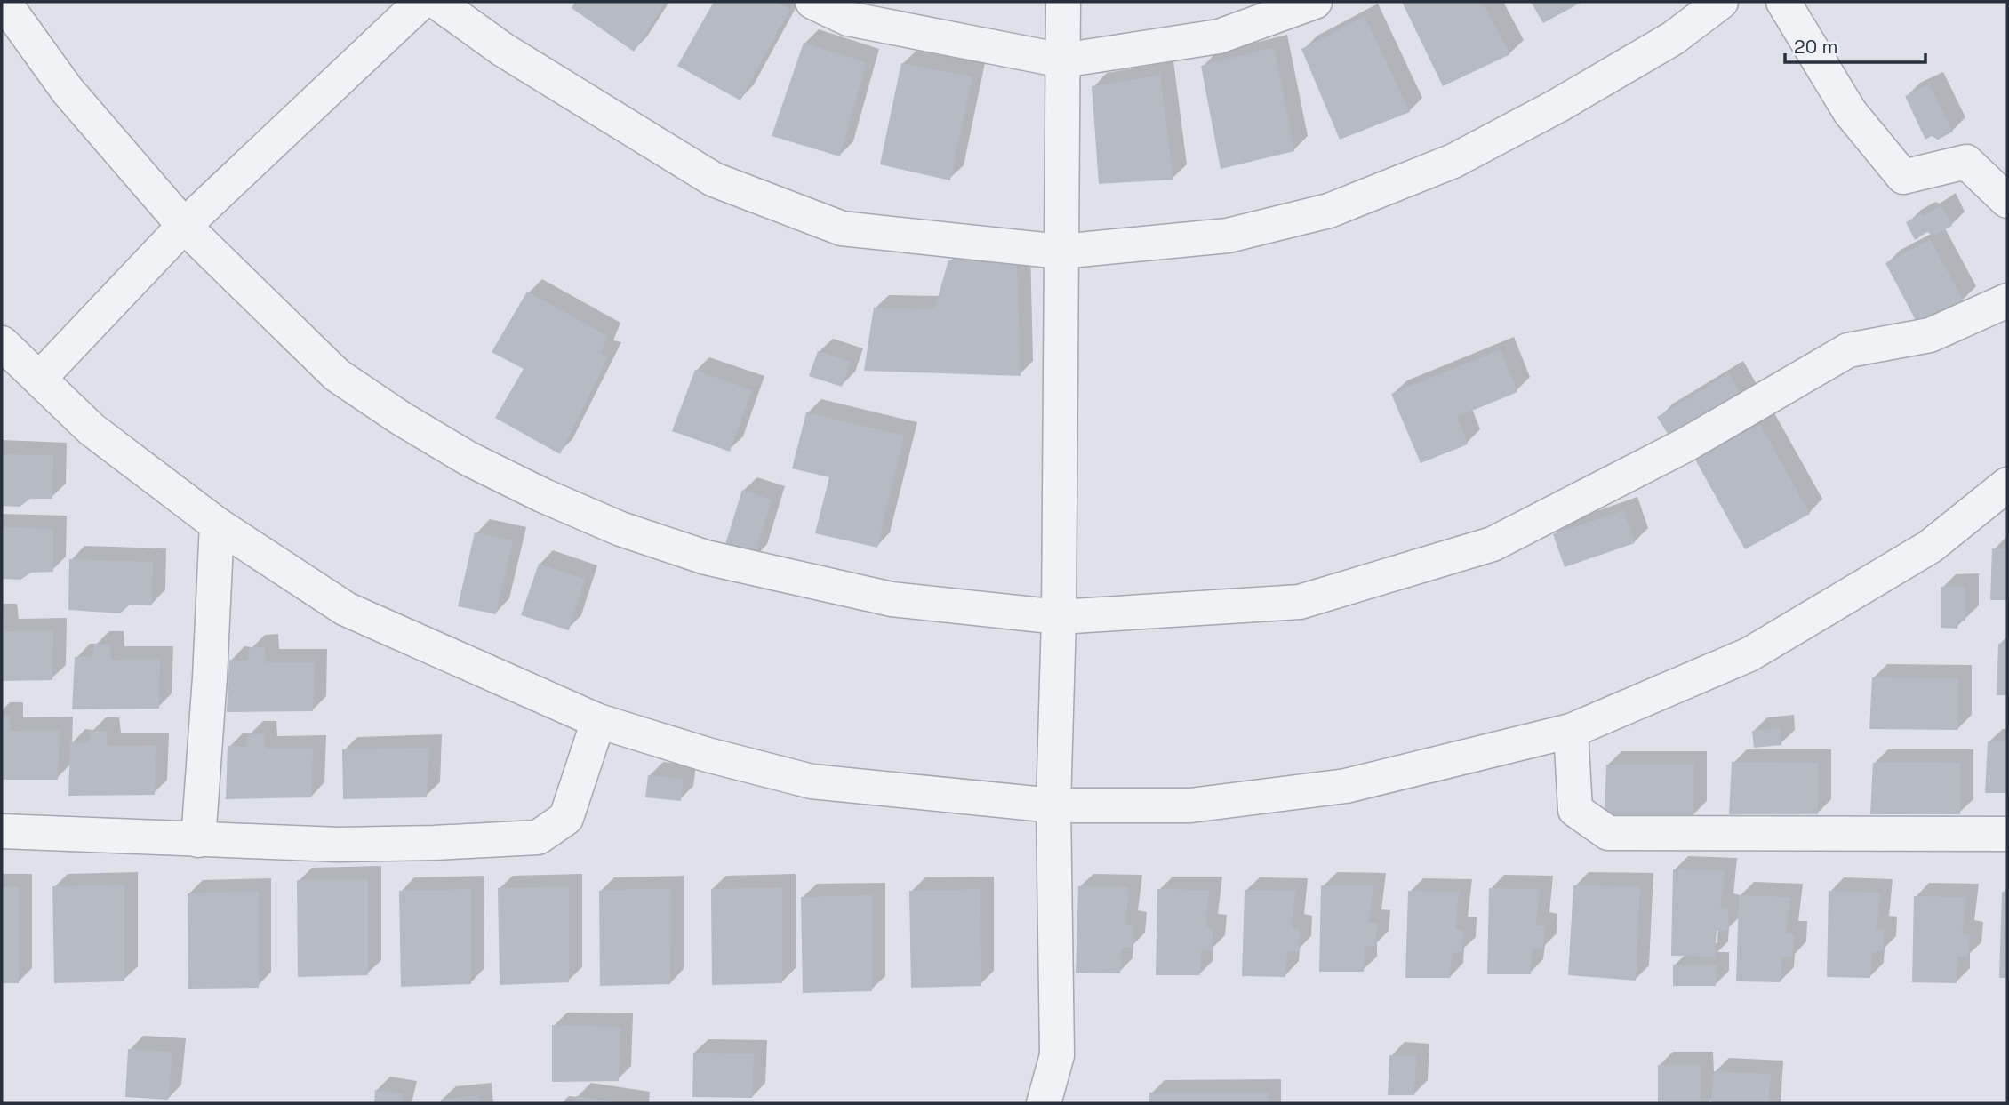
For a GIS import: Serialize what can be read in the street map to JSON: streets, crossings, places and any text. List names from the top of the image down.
{
  "scale_bar": "20 m"
}
